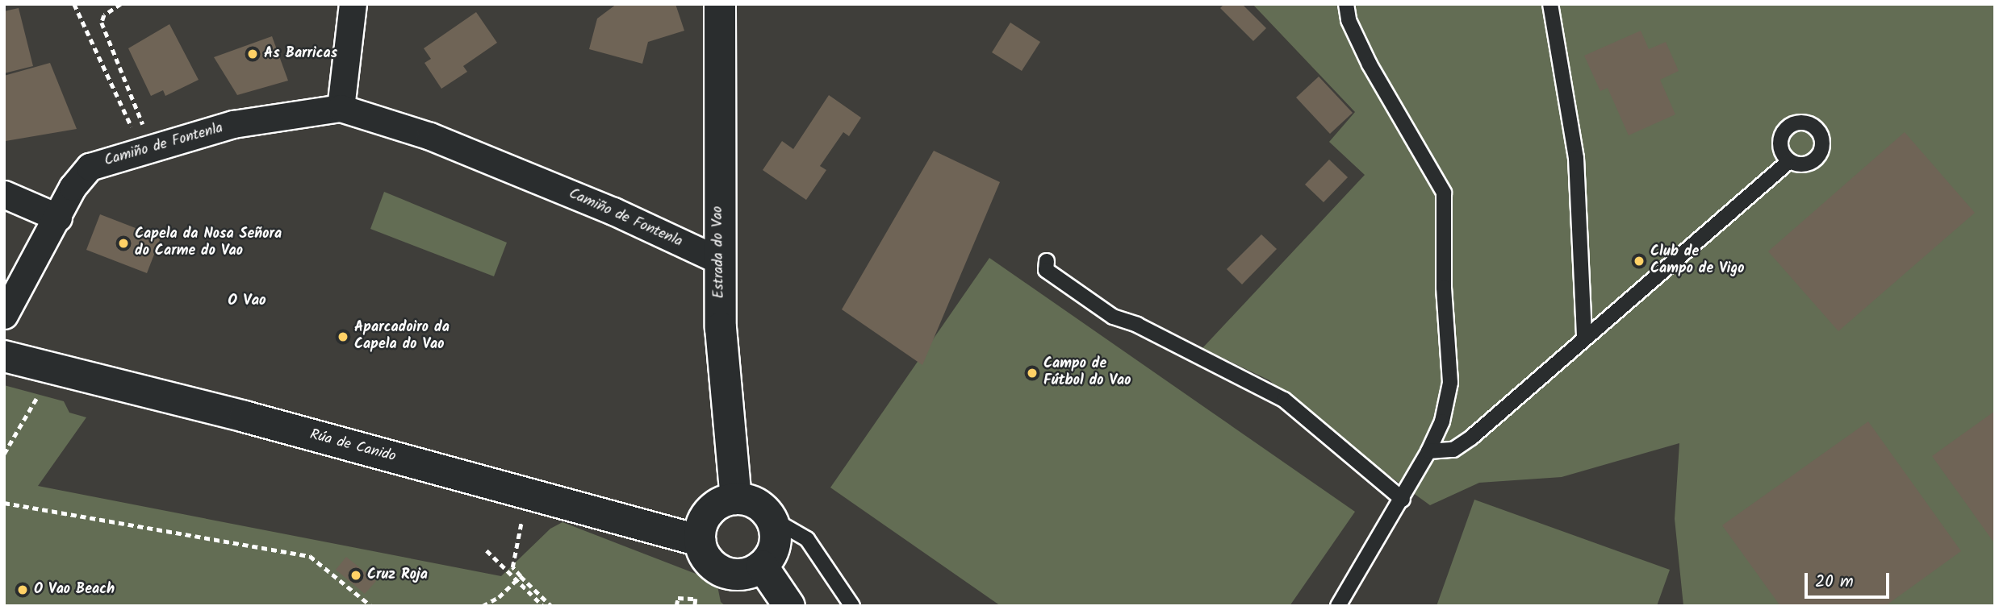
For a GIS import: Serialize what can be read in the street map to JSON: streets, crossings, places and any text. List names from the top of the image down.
{
  "streets": {
    "main road": ["Estrada do Vao", "Rúa de Canido"],
    "street": ["Camiño de Fontenla"]
  },
  "crossings": [
    ["Camiño de Fontenla", "Estrada do Vao"],
    ["Estrada do Vao", "Rúa de Canido"]
  ],
  "districts": ["O Vao"],
  "places": [
    "As Barricas",
    "Capela da Nosa Señora do Carme do Vao",
    "Club de Campo de Vigo",
    "Aparcadoiro da Capela do Vao",
    "Campo de Fútbol do Vao",
    "Cruz Roja",
    "O Vao Beach"
  ],
  "scale_bar": "20 m"
}
